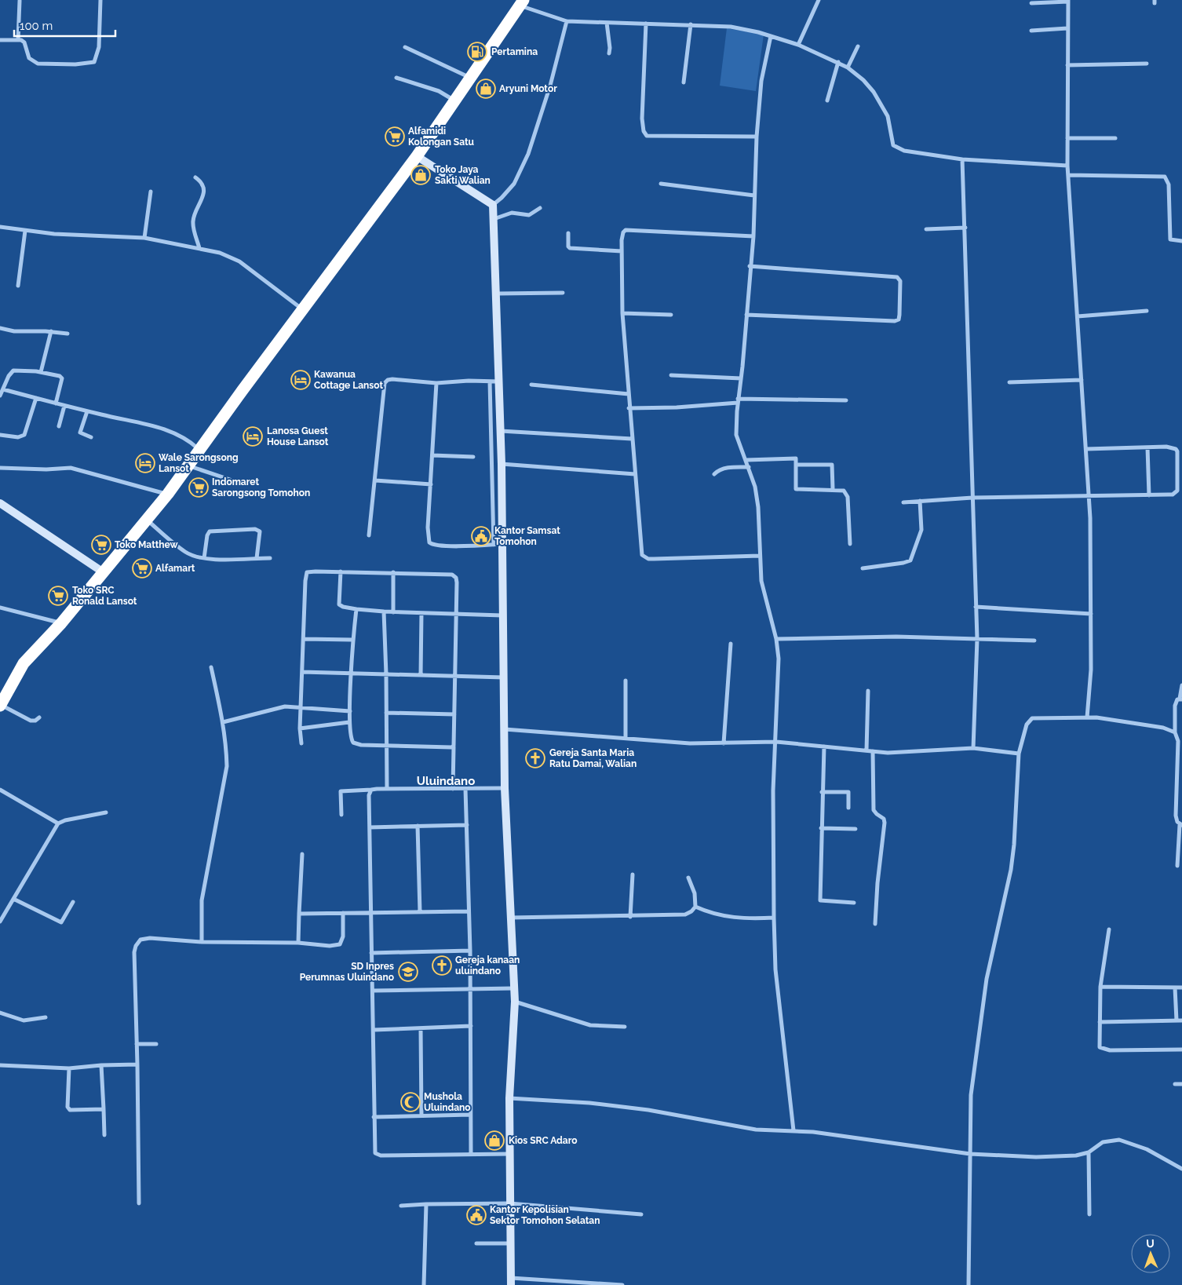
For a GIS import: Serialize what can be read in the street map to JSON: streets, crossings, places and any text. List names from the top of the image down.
{
  "districts": ["Uluindano"],
  "places": {
    "fuel station": ["Pertamina"],
    "shop": ["Aryuni Motor", "Toko Jaya Sakti Walian", "Kios SRC Adaro"],
    "supermarket": [
      "Alfamidi Kolongan Satu",
      "Indomaret Sarongsong Tomohon",
      "Toko Matthew",
      "Alfamart",
      "Toko SRC Ronald Lansot"
    ],
    "hotel": ["Kawanua Cottage Lansot", "Lanosa Guest House Lansot", "Wale Sarongsong Lansot"],
    "public building": ["Kantor Samsat Tomohon", "Kantor Kepolisian Sektor Tomohon Selatan"],
    "church": ["Gereja Santa Maria Ratu Damai, Walian", "Gereja kanaan uluindano"],
    "school or university": ["SD Inpres Perumnas Uluindano"],
    "mosque": ["Mushola Uluindano"]
  },
  "scale_bar": "100 m",
  "north": "top"
}
